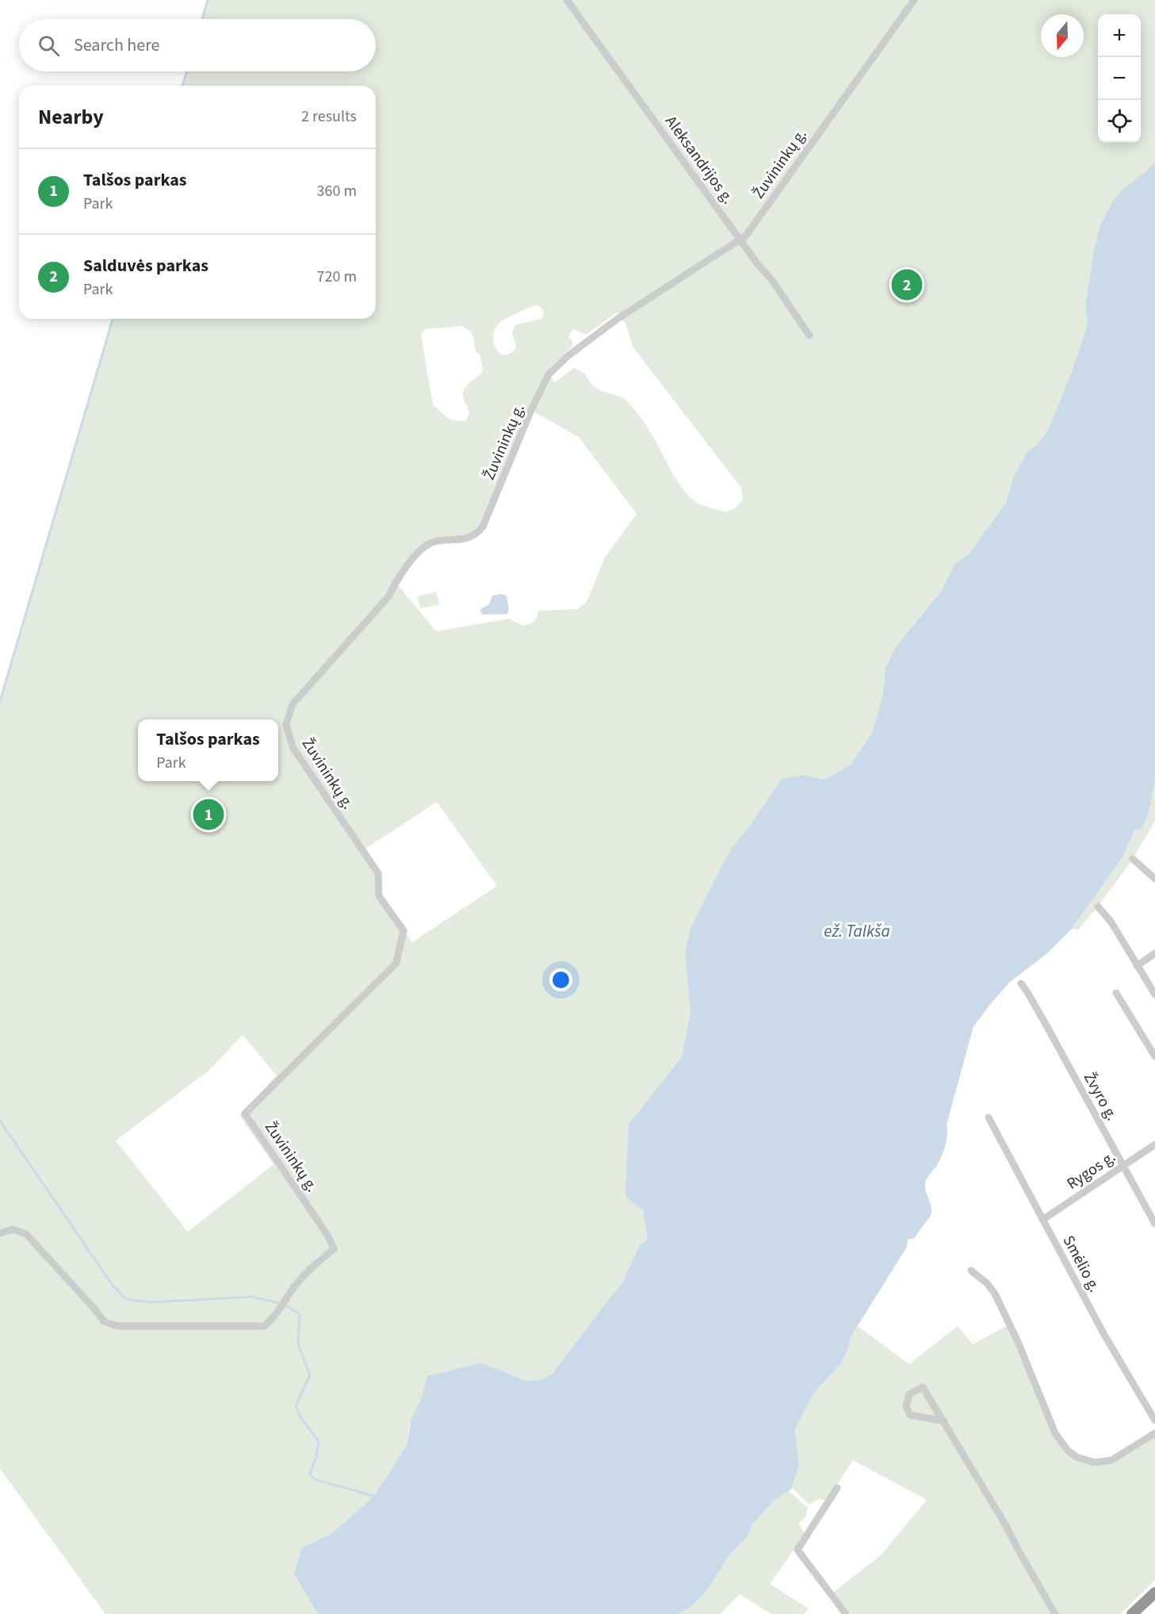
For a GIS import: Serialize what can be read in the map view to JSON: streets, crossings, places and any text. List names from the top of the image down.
{
  "streets": {
    "street": [
      "Aleksandrijos g.",
      "Žuvininkų g.",
      "Žvyro g.",
      "Rygos g.",
      "Smėlio g."
    ]
  },
  "crossings": [
    ["Aleksandrijos g.", "Žuvininkų g."],
    ["Žvyro g.", "Rygos g."],
    ["Rygos g.", "Smėlio g."]
  ],
  "water": ["ež. Talkša"],
  "north": "bottom",
  "page": {
    "map_buttons": ["+", "−"],
    "search": "Search here",
    "heading": ["Nearby", "2 results"],
    "list": [
      {
        "mark": "1",
        "name": "Talšos parkas",
        "note": "Park",
        "value": "360 m"
      },
      {
        "mark": "2",
        "name": "Salduvės parkas",
        "note": "Park",
        "value": "720 m"
      }
    ],
    "pins": ["2", "1"],
    "popup": ["Talšos parkas", "Park"]
  }
}
